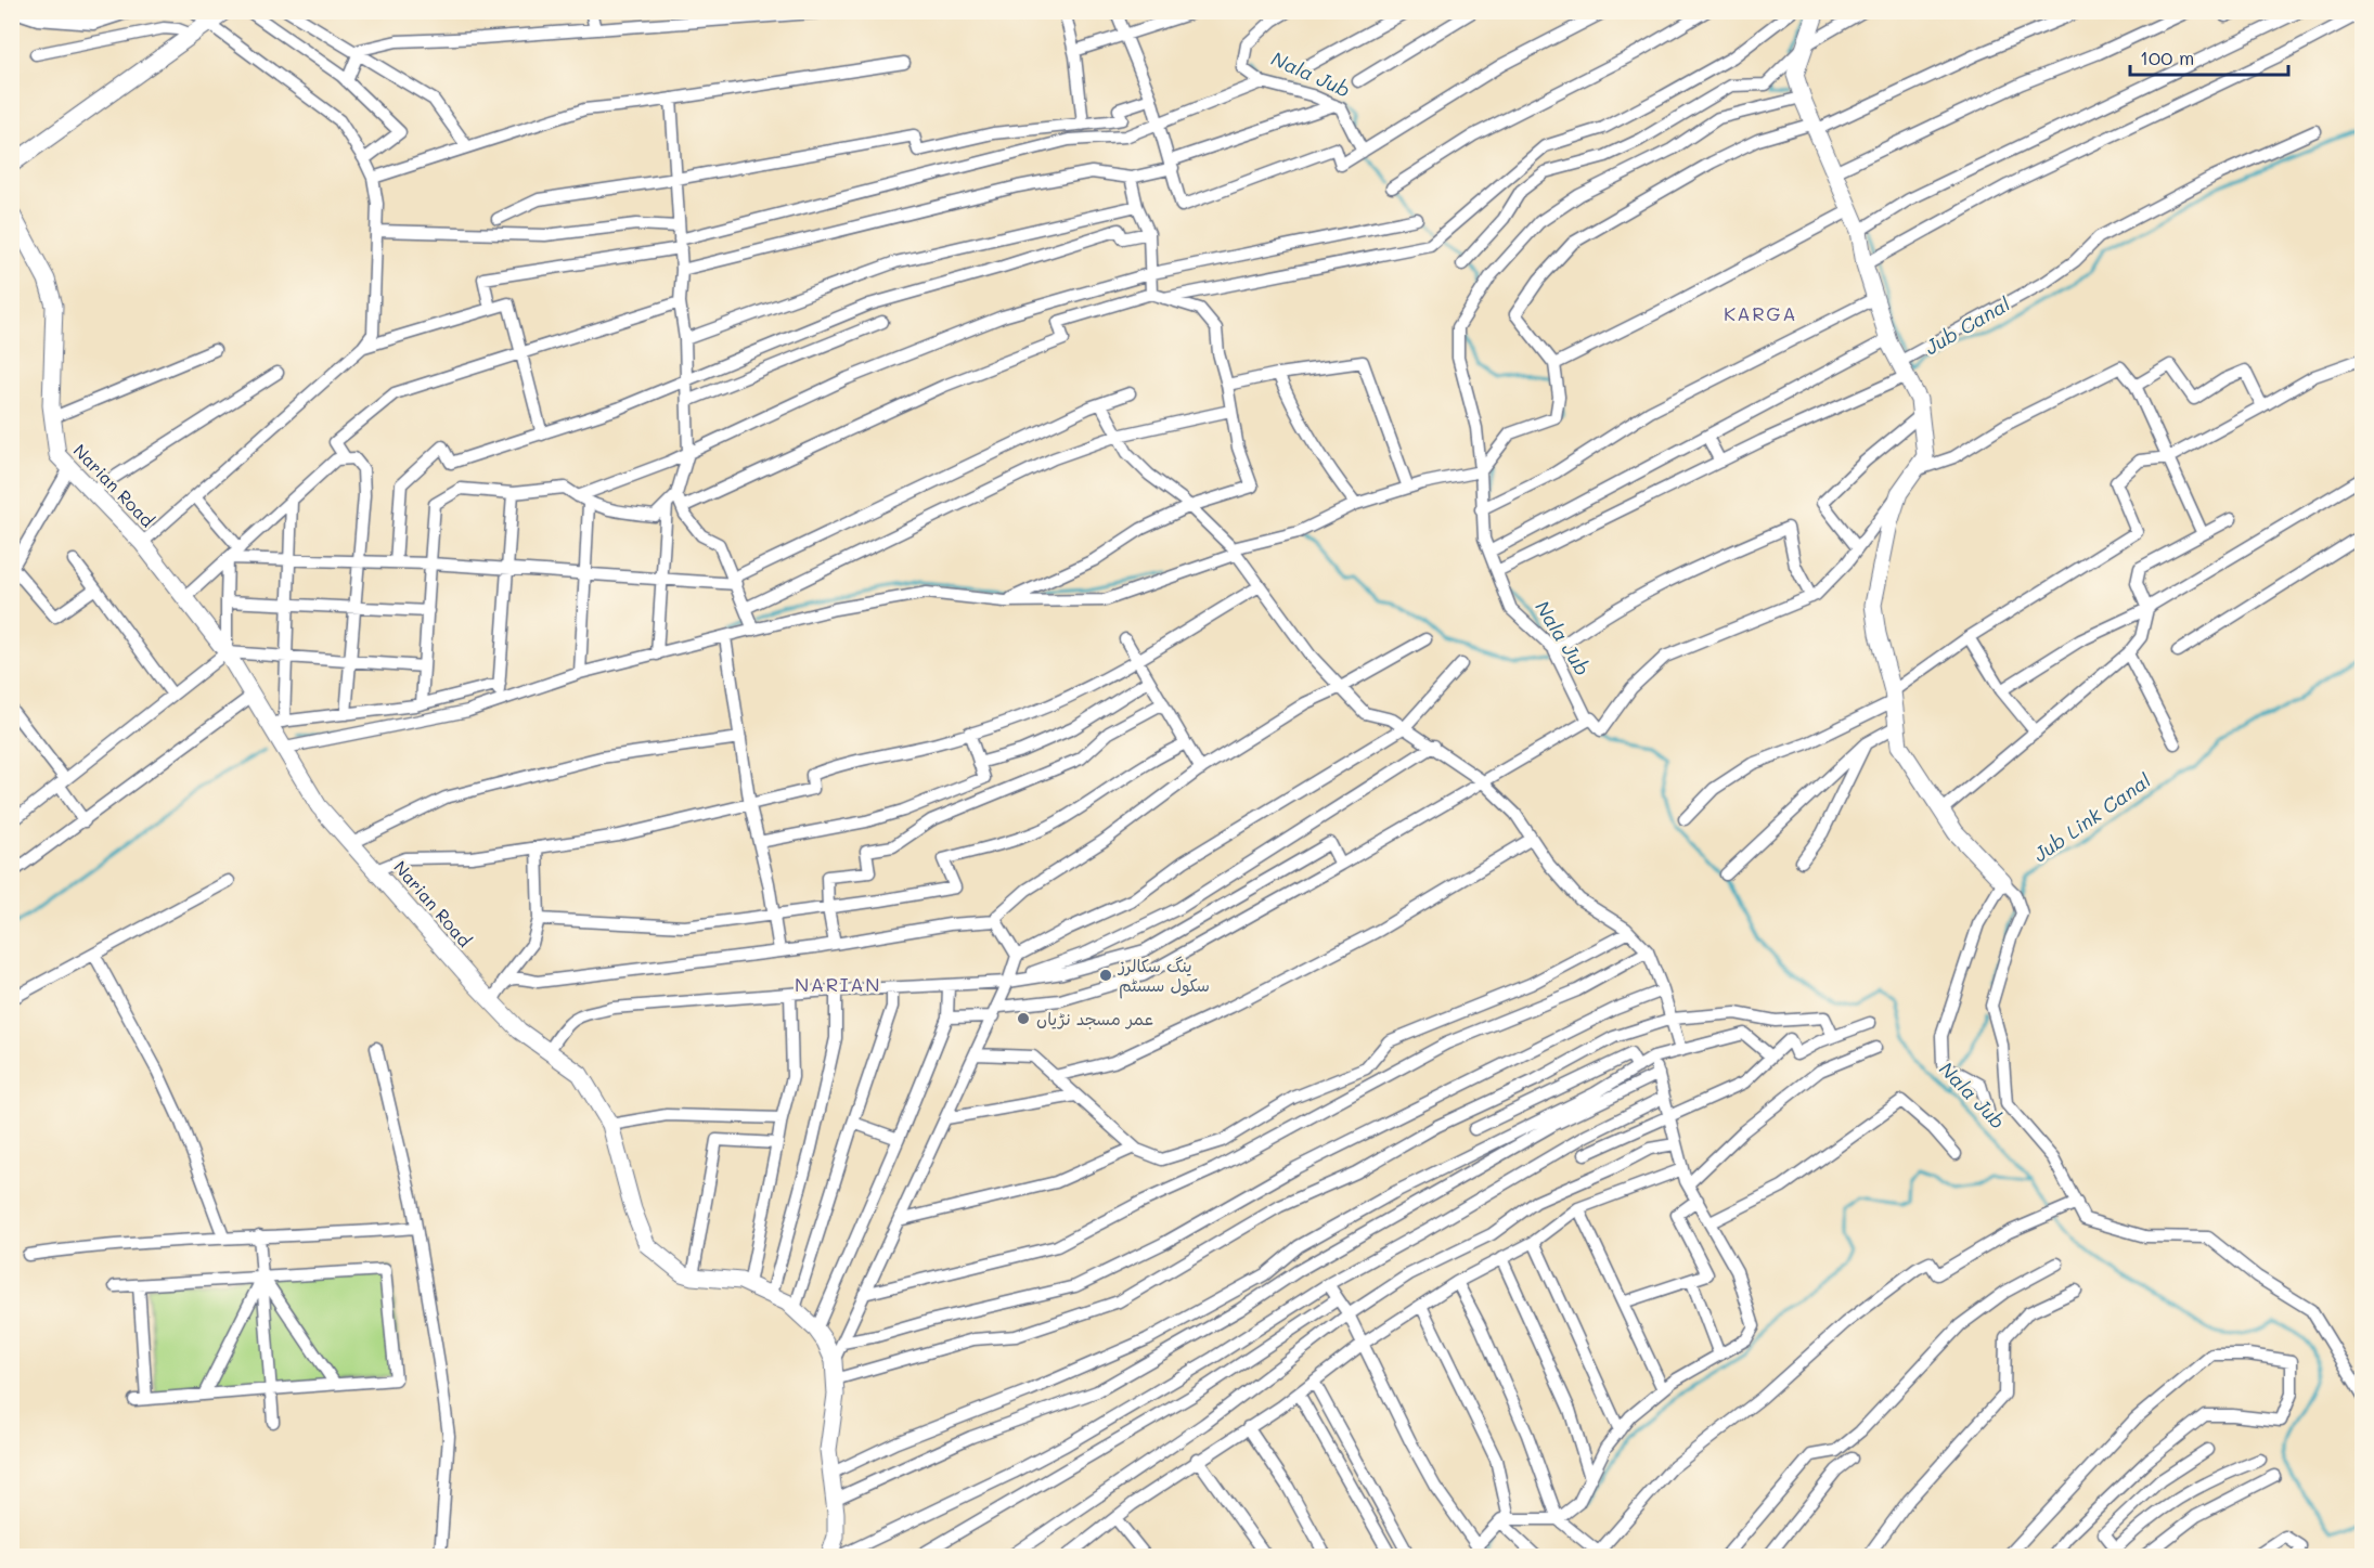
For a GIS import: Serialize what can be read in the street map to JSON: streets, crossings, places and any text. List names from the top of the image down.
{
  "streets": {
    "main road": ["Narian Road"]
  },
  "districts": ["KARGA", "NARIAN"],
  "water": ["Nala Jub", "Jub Canal", "Jub Link Canal"],
  "places": ["ینگ سکالرز سکول سسٹم", "عمر مسجد نڑیاں"],
  "scale_bar": "100 m"
}
